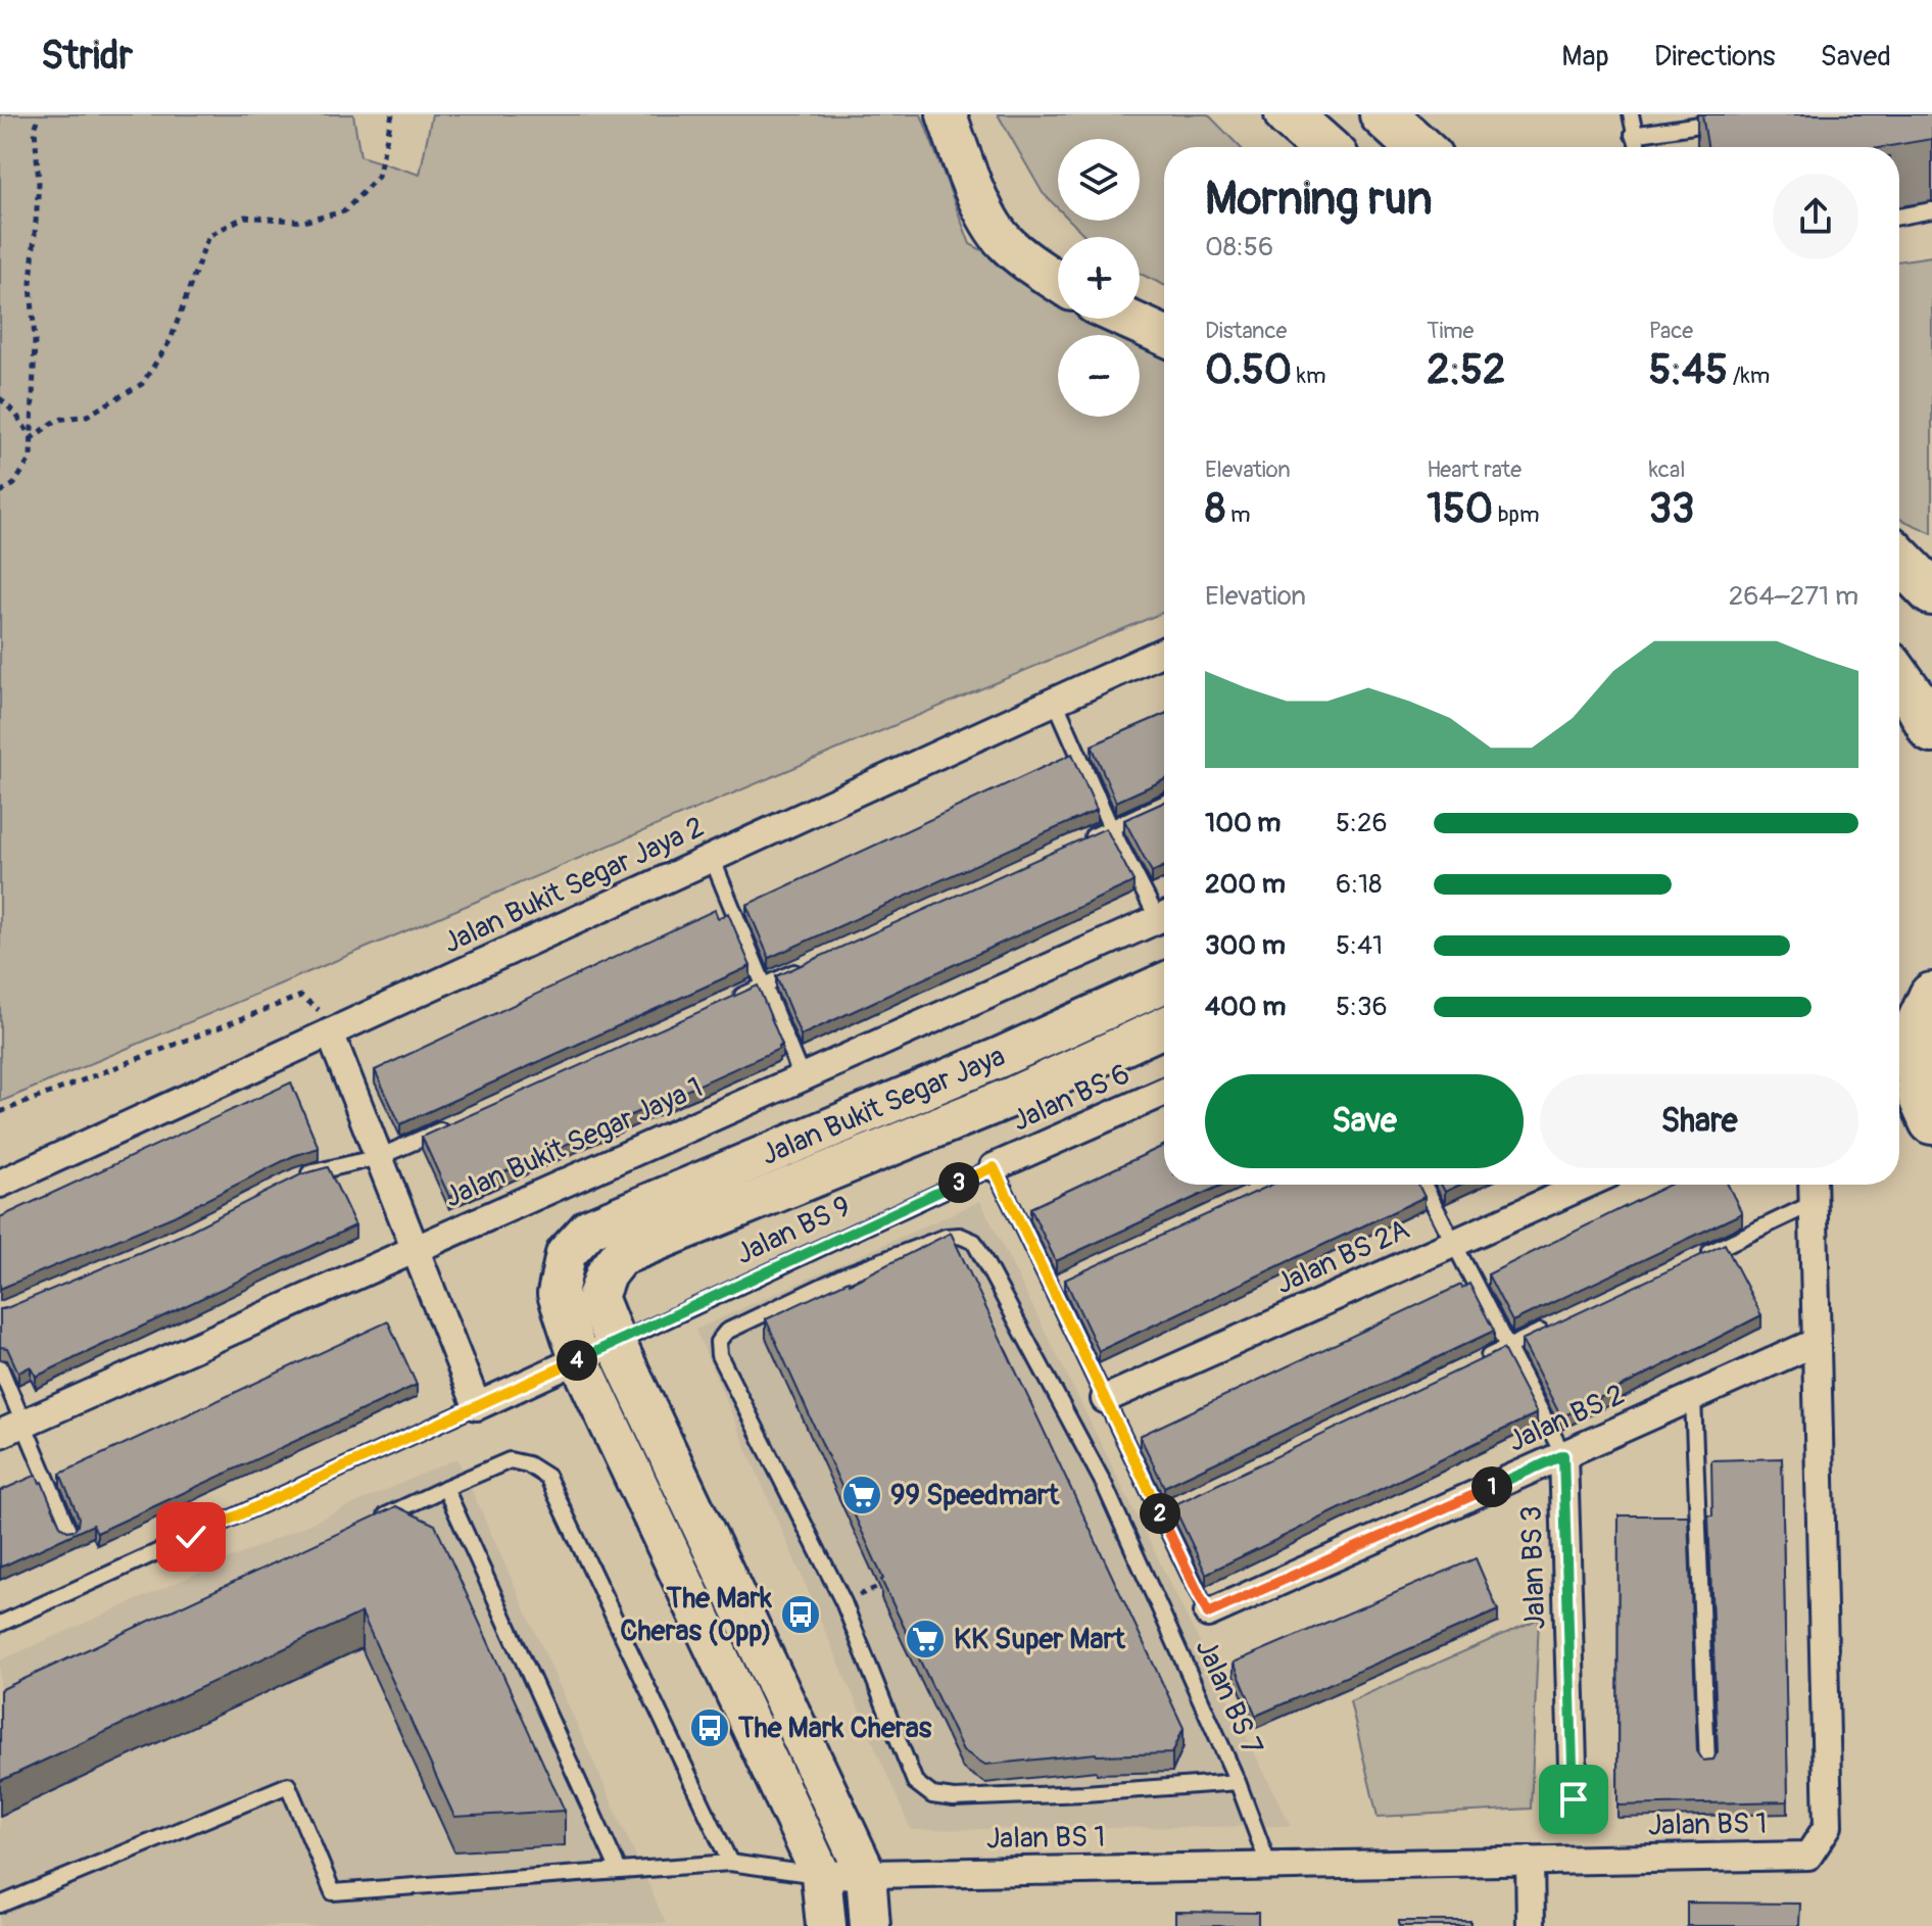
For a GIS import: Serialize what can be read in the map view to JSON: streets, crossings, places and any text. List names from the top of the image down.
{
  "streets": {
    "street": [
      "Jalan Bukit Segar Jaya 2",
      "Jalan BS 6",
      "Jalan Bukit Segar Jaya",
      "Jalan Bukit Segar Jaya 1",
      "Jalan BS 2A",
      "Jalan BS 2",
      "Jalan BS 3",
      "Jalan BS 1"
    ],
    "lane": ["Jalan BS 9", "Jalan BS 7"]
  },
  "crossings": [
    ["Jalan BS 6", "Jalan BS 9"],
    ["Jalan Bukit Segar Jaya", "Jalan BS 9"],
    ["Jalan BS 2A", "Jalan BS 3"],
    ["Jalan BS 2", "Jalan BS 3"],
    ["Jalan BS 2", "Jalan BS 1"]
  ],
  "places": {
    "supermarket": ["99 Speedmart", "KK Super Mart"],
    "bus stop": ["The Mark Cheras (Opp)", "The Mark Cheras"]
  },
  "page": {
    "header": "Stridr",
    "nav": ["Map", "Directions", "Saved"],
    "map_buttons": ["+", "−"],
    "heading": ["Morning run", "08:56"],
    "stats": [
      ["Distance", "0.50 km"],
      ["Time", "2:52"],
      ["Pace", "5:45 /km"],
      ["Elevation", "8 m"],
      ["Heart rate", "150 bpm"],
      ["kcal", "33"]
    ],
    "chart": ["Elevation", "264–271 m"],
    "list": [
      {
        "name": "100 m",
        "note": "5:26"
      },
      {
        "name": "200 m",
        "note": "6:18"
      },
      {
        "name": "300 m",
        "note": "5:41"
      },
      {
        "name": "400 m",
        "note": "5:36"
      }
    ],
    "buttons": ["Save", "Share"],
    "pins": [
      "3",
      "4",
      "1",
      "2"
    ]
  }
}
